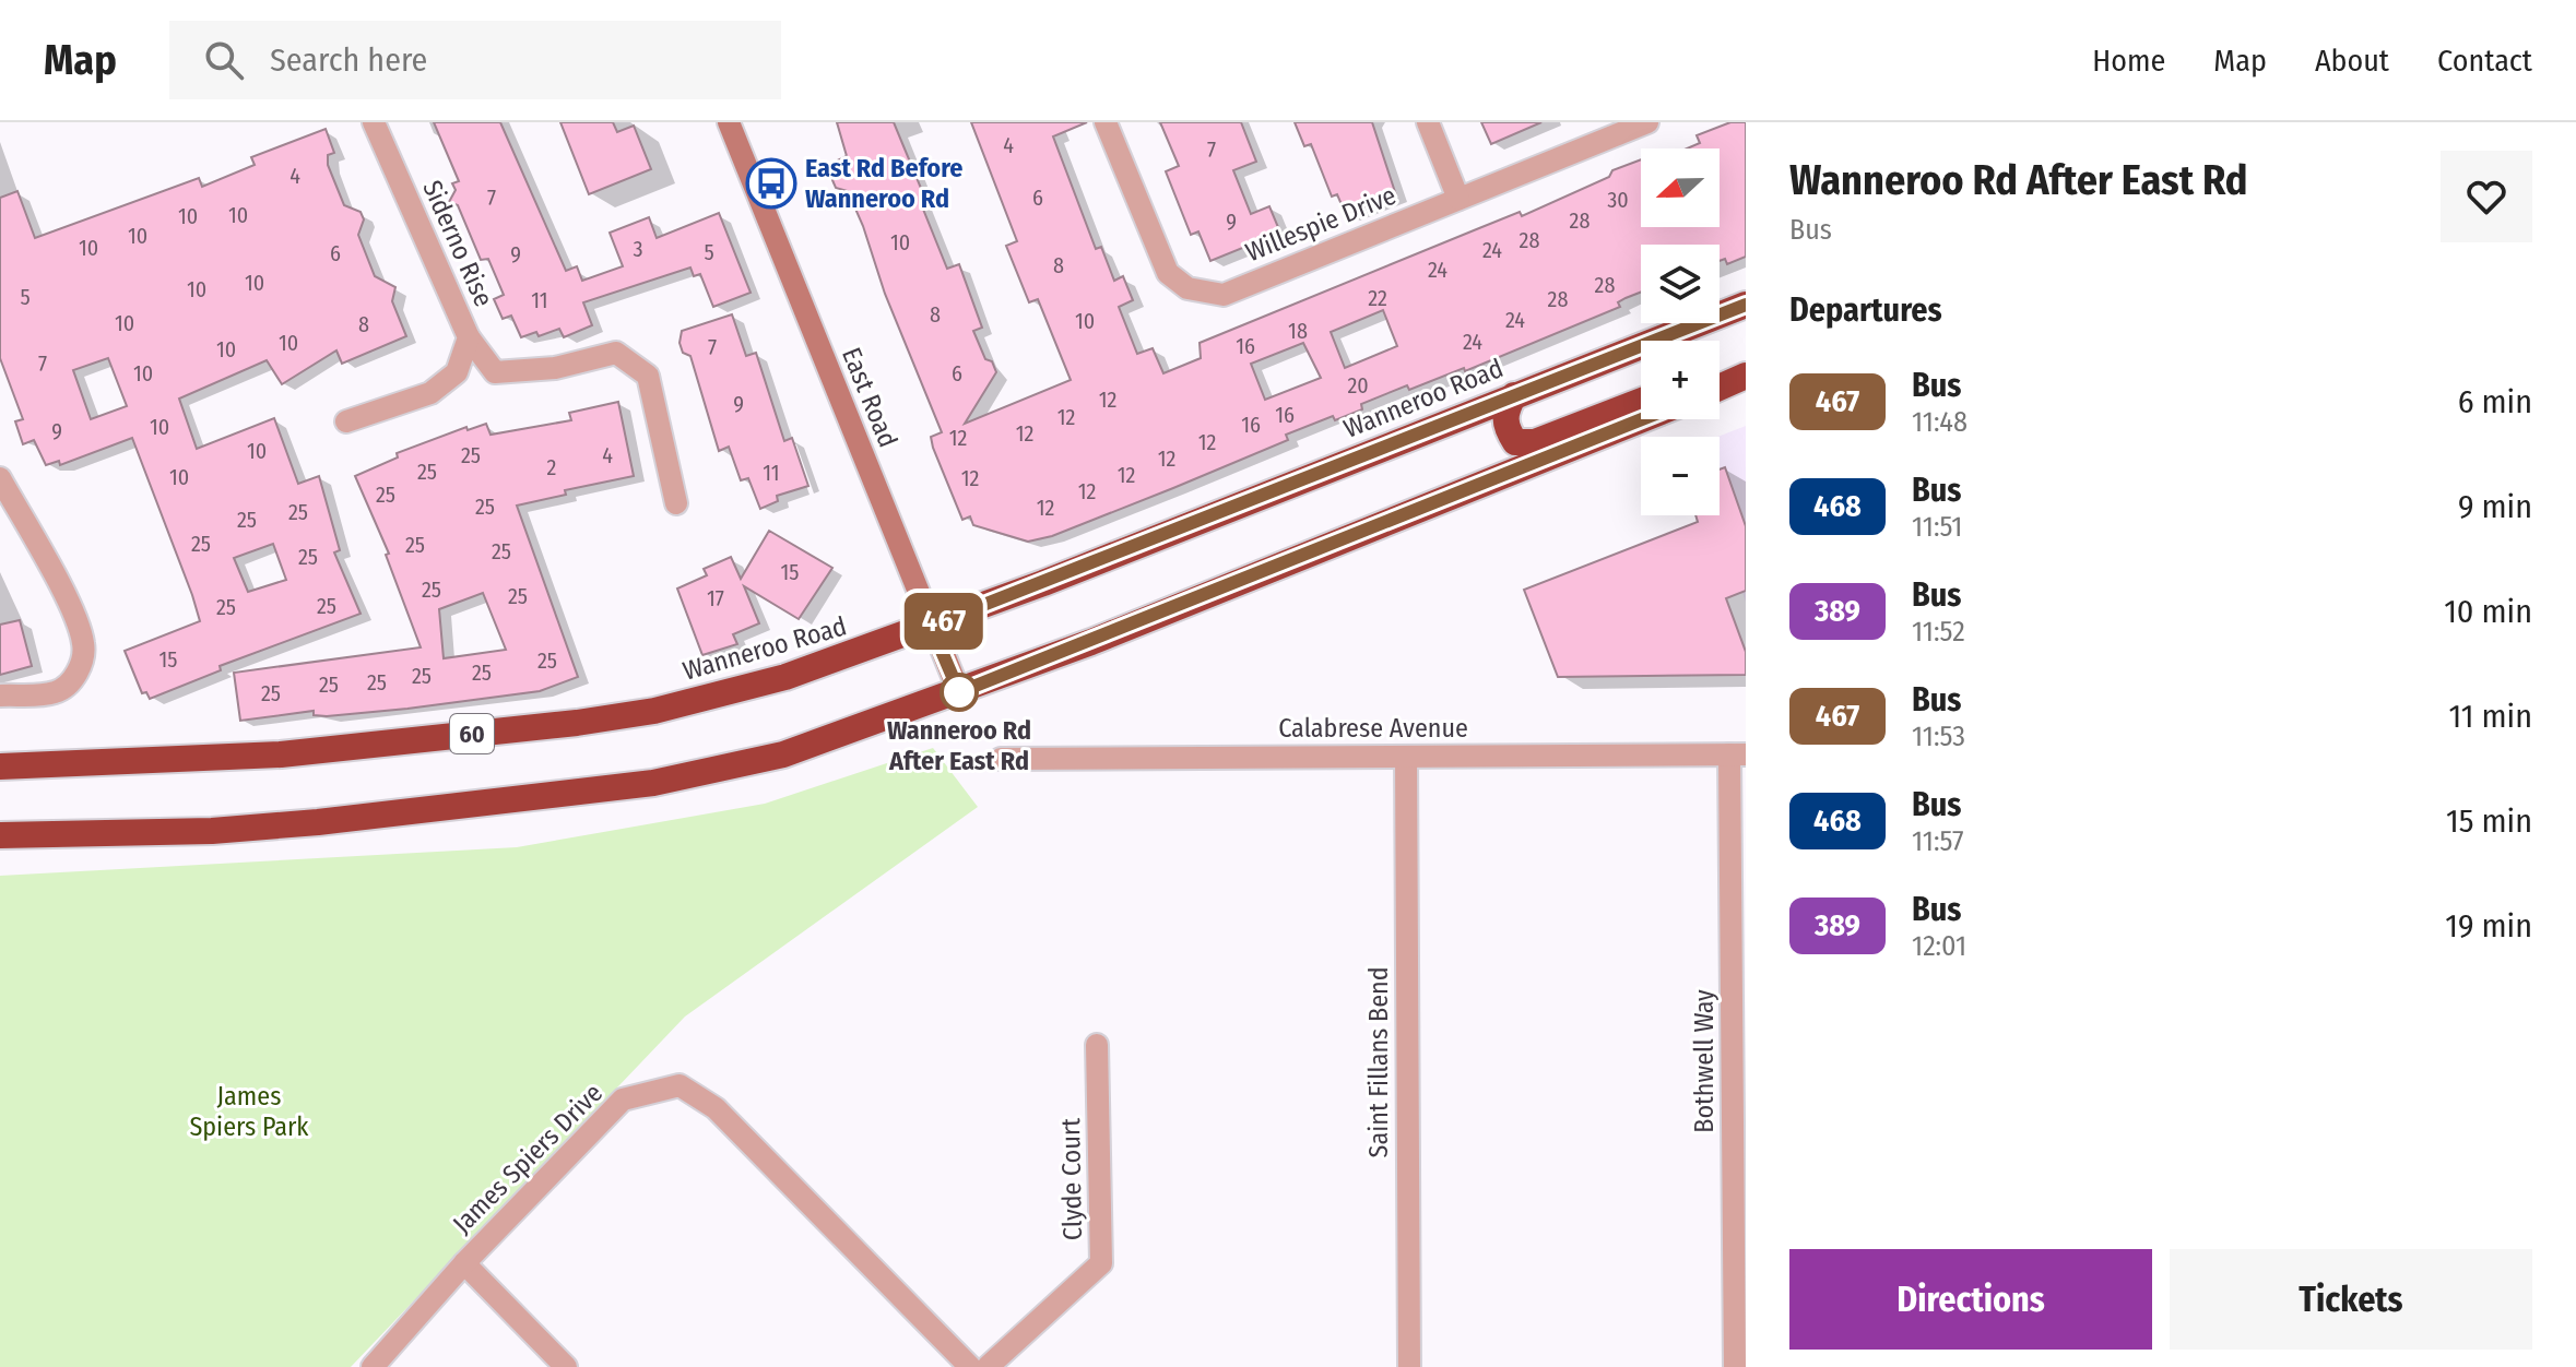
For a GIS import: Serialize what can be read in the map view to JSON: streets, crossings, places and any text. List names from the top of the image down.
{
  "streets": {
    "highway": ["Wanneroo Road", "60"],
    "street": [
      "Willespie Drive",
      "Siderno Rise",
      "East Road",
      "Calabrese Avenue",
      "Bothwell Way",
      "Saint Fillans Bend",
      "James Spiers Drive",
      "Clyde Court"
    ]
  },
  "crossings": [
    ["East Road", "Wanneroo Road"],
    ["Calabrese Avenue", "Bothwell Way"],
    ["Calabrese Avenue", "Saint Fillans Bend"]
  ],
  "parks": ["James Spiers Park"],
  "places": {
    "bus stop": ["East Rd Before Wanneroo Rd"],
    "other": ["Wanneroo Rd After East Rd"]
  },
  "lines": ["bus line 467"],
  "house_numbers": [
    "4",
    "7",
    "4",
    "7",
    "6",
    "30",
    "10",
    "10",
    "28",
    "9",
    "10",
    "28",
    "10",
    "10",
    "3",
    "24",
    "5",
    "6",
    "9",
    "8",
    "24",
    "10",
    "28",
    "10",
    "5",
    "22",
    "28",
    "11",
    "8",
    "24",
    "10",
    "10",
    "8",
    "18",
    "24",
    "10",
    "16",
    "7",
    "10",
    "7",
    "10",
    "6",
    "20",
    "12",
    "9",
    "16",
    "12",
    "16",
    "10",
    "9",
    "12",
    "12",
    "12",
    "10",
    "25",
    "4",
    "12",
    "2",
    "25",
    "11",
    "12",
    "10",
    "12",
    "12",
    "25",
    "25",
    "12",
    "25",
    "25",
    "25",
    "25",
    "25",
    "25",
    "15",
    "25",
    "25",
    "17",
    "25",
    "25",
    "15",
    "25",
    "25",
    "25",
    "25",
    "25",
    "25"
  ],
  "north": "left",
  "page": {
    "header": "Map",
    "search": "Search here",
    "nav": [
      "Home",
      "Map",
      "About",
      "Contact"
    ],
    "on_map": "467",
    "heading": [
      ["Wanneroo Rd After East Rd", "Bus"],
      "Departures"
    ],
    "map_buttons": ["+", "−"],
    "list": [
      {
        "mark": "467",
        "name": "Bus",
        "note": "11:48",
        "value": "6 min"
      },
      {
        "mark": "468",
        "name": "Bus",
        "note": "11:51",
        "value": "9 min"
      },
      {
        "mark": "389",
        "name": "Bus",
        "note": "11:52",
        "value": "10 min"
      },
      {
        "mark": "467",
        "name": "Bus",
        "note": "11:53",
        "value": "11 min"
      },
      {
        "mark": "468",
        "name": "Bus",
        "note": "11:57",
        "value": "15 min"
      },
      {
        "mark": "389",
        "name": "Bus",
        "note": "12:01",
        "value": "19 min"
      }
    ],
    "buttons": ["Directions", "Tickets"]
  }
}
